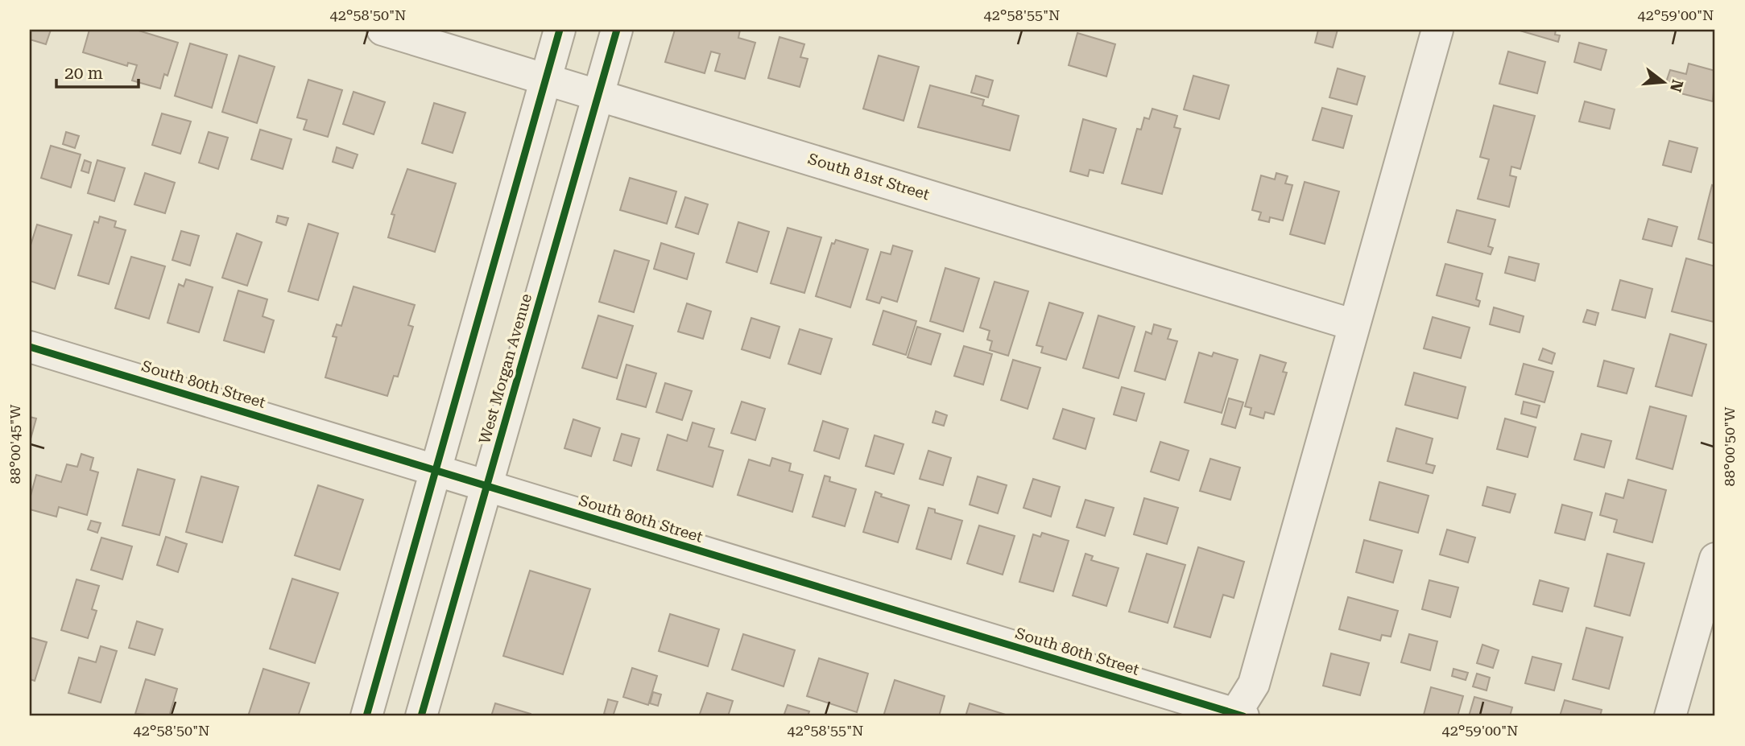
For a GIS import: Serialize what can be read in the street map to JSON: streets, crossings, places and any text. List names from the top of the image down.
{
  "streets": {
    "street": ["South 81st Street", "West Morgan Avenue", "South 80th Street"]
  },
  "crossings": [
    ["South 81st Street", "West Morgan Avenue"],
    ["West Morgan Avenue", "South 80th Street"]
  ],
  "scale_bar": "20 m",
  "north": "right",
  "coordinates": [
    "42°58'50\"N",
    "42°58'55\"N",
    "42°59'00\"N",
    "88°00'45\"W",
    "88°00'50\"W"
  ]
}
